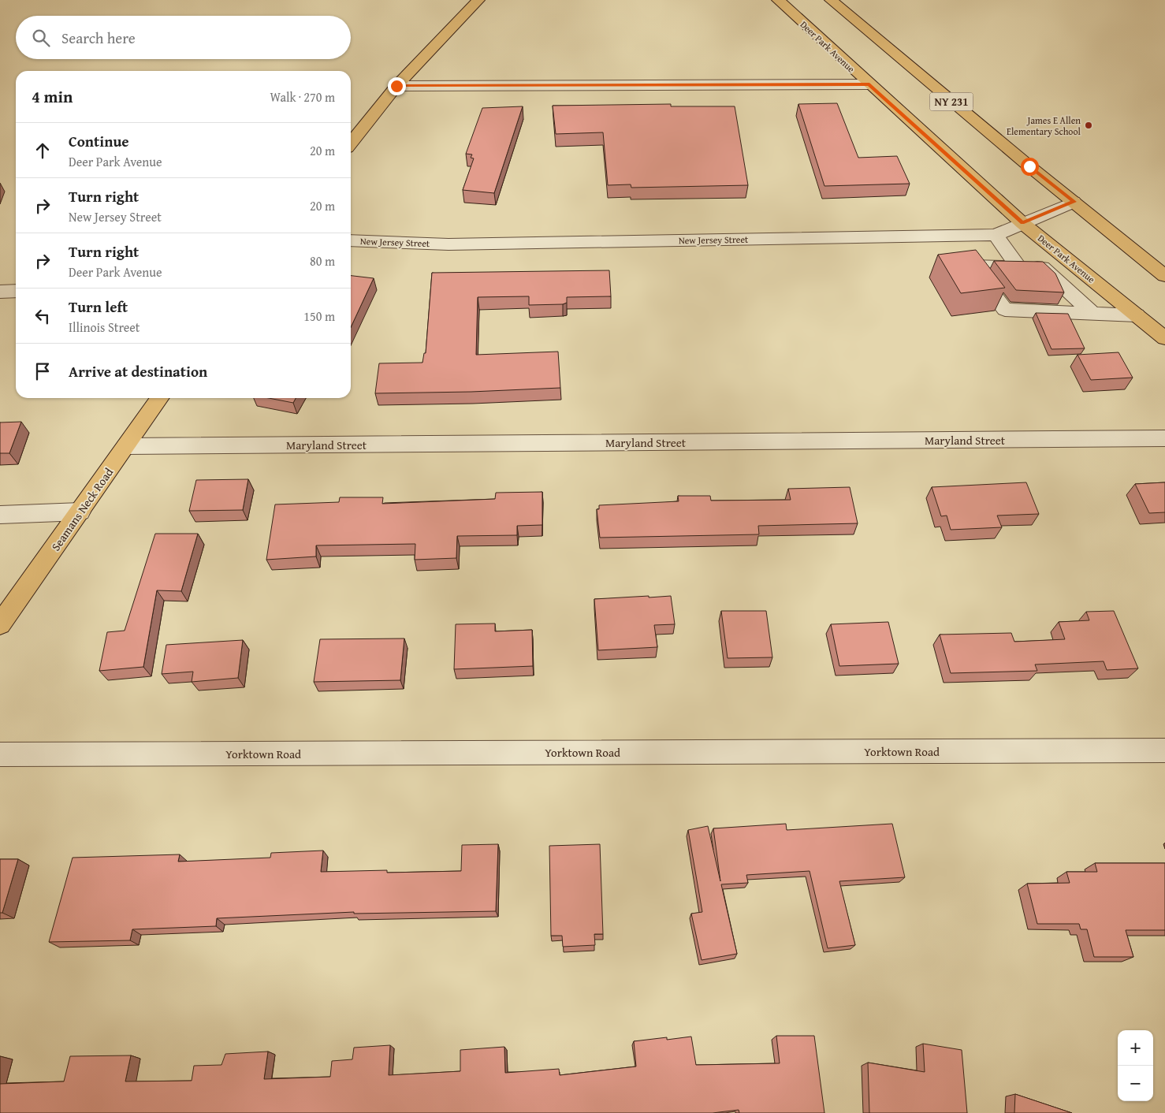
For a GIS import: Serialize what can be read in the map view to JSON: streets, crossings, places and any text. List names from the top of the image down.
{
  "streets": {
    "main road": ["Deer Park Avenue", "NY 231", "Seamans Neck Road"],
    "street": ["New Jersey Street", "Maryland Street", "Yorktown Road"]
  },
  "crossings": [
    ["Deer Park Avenue", "New Jersey Street"],
    ["NY 231", "New Jersey Street"],
    ["Maryland Street", "Seamans Neck Road"]
  ],
  "places": ["James E Allen Elementary School"],
  "page": {
    "search": "Search here",
    "heading": ["4 min", "Walk · 270 m"],
    "list": [
      ["Continue", "Deer Park Avenue", "20 m"],
      ["Turn right", "New Jersey Street", "20 m"],
      ["Turn right", "Deer Park Avenue", "80 m"],
      ["Turn left", "Illinois Street", "150 m"],
      "Arrive at destination"
    ],
    "map_buttons": ["+", "−"]
  }
}
